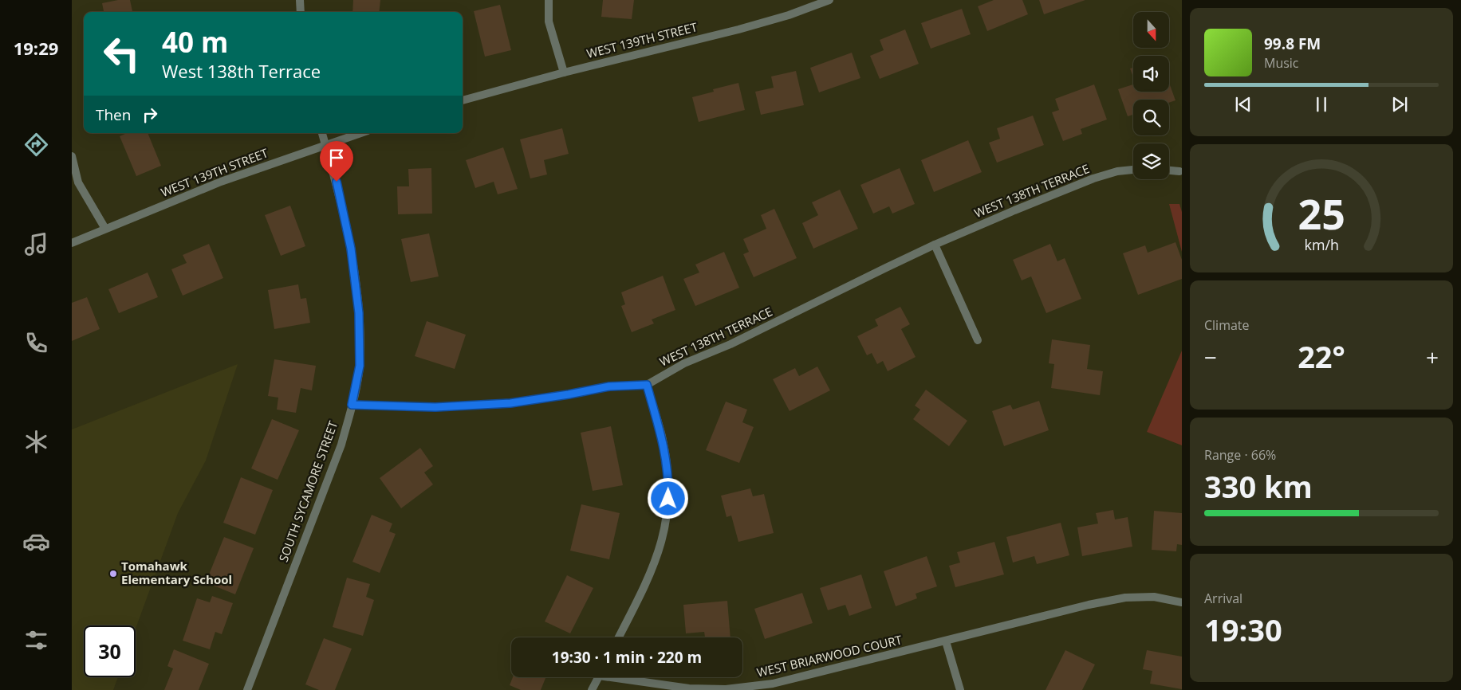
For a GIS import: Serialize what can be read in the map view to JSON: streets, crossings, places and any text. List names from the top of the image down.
{
  "streets": {
    "street": [
      "WEST 139TH STREET",
      "WEST 138TH TERRACE",
      "SOUTH SYCAMORE STREET",
      "WEST BRIARWOOD COURT"
    ]
  },
  "crossings": [
    ["WEST 139TH STREET", "SOUTH SYCAMORE STREET"],
    ["WEST 138TH TERRACE", "SOUTH SYCAMORE STREET"]
  ],
  "places": ["Tomahawk Elementary School"],
  "north": "bottom",
  "page": {
    "tabs": "19:29",
    "turn": ["40 m", "West 138th Terrace"],
    "song": ["99.8 FM", "Music"],
    "then": "Then",
    "tile": [
      "Climate",
      ["Range · 66%", "330 km"],
      ["Arrival", "19:30"]
    ],
    "heat": ["−", "22°", "+"],
    "limit": "30",
    "trip": "19:30 · 1 min · 220 m",
    "gauge": ["25", "km/h"]
  }
}
